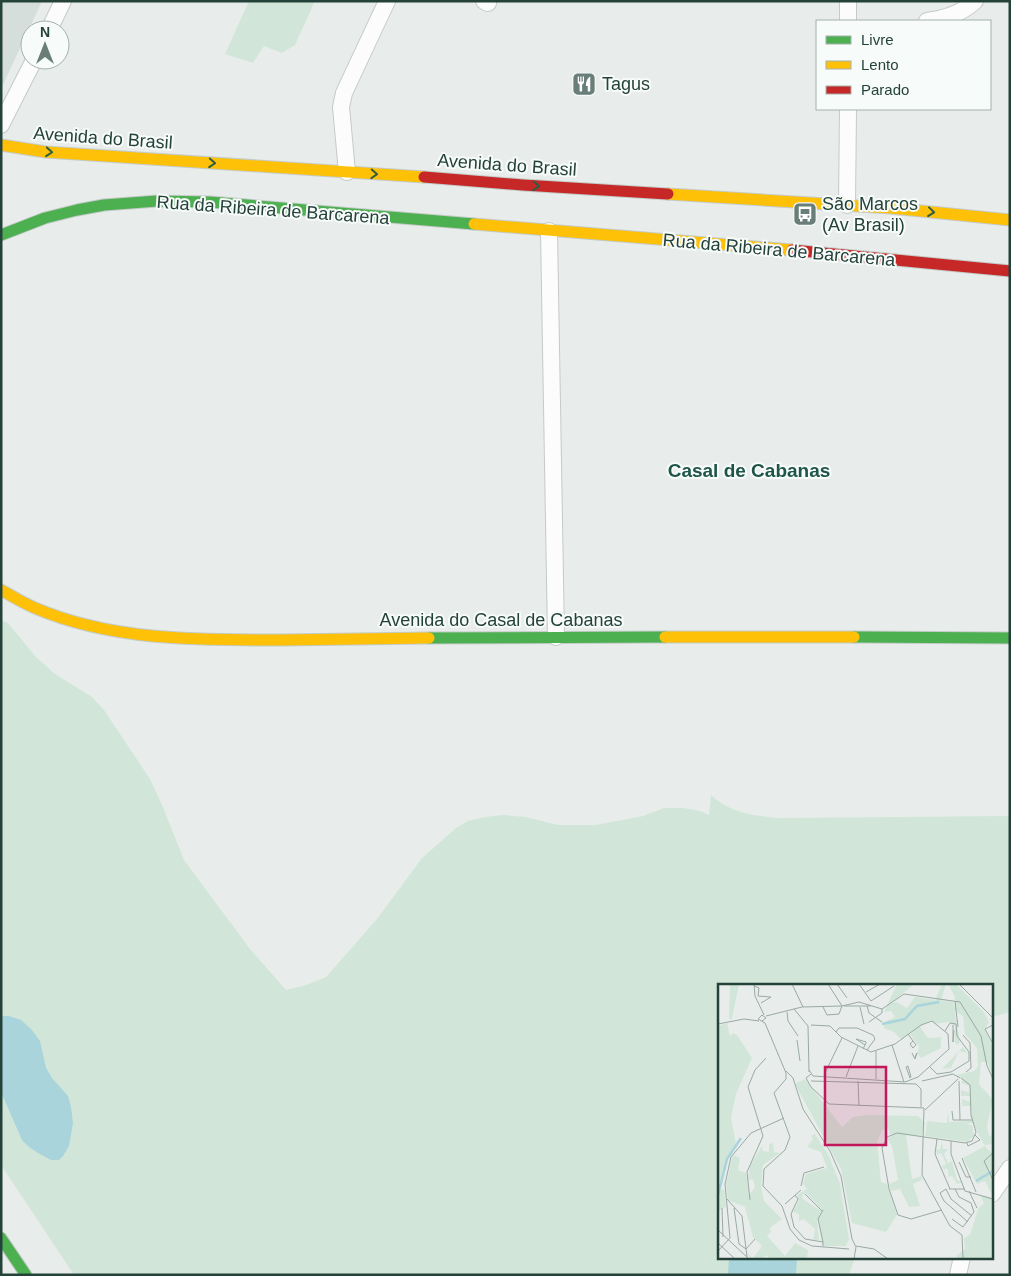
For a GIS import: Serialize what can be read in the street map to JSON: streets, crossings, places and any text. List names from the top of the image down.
{
  "streets": {
    "street": ["Avenida do Brasil", "Rua da Ribeira de Barcarena", "Avenida do Casal de Cabanas"]
  },
  "one_way": ["Avenida do Brasil"],
  "districts": ["Casal de Cabanas"],
  "places": {
    "restaurant": ["Tagus"],
    "bus stop": ["São Marcos (Av Brasil)"]
  },
  "legend": ["Livre", "Lento", "Parado"],
  "north": "top"
}
